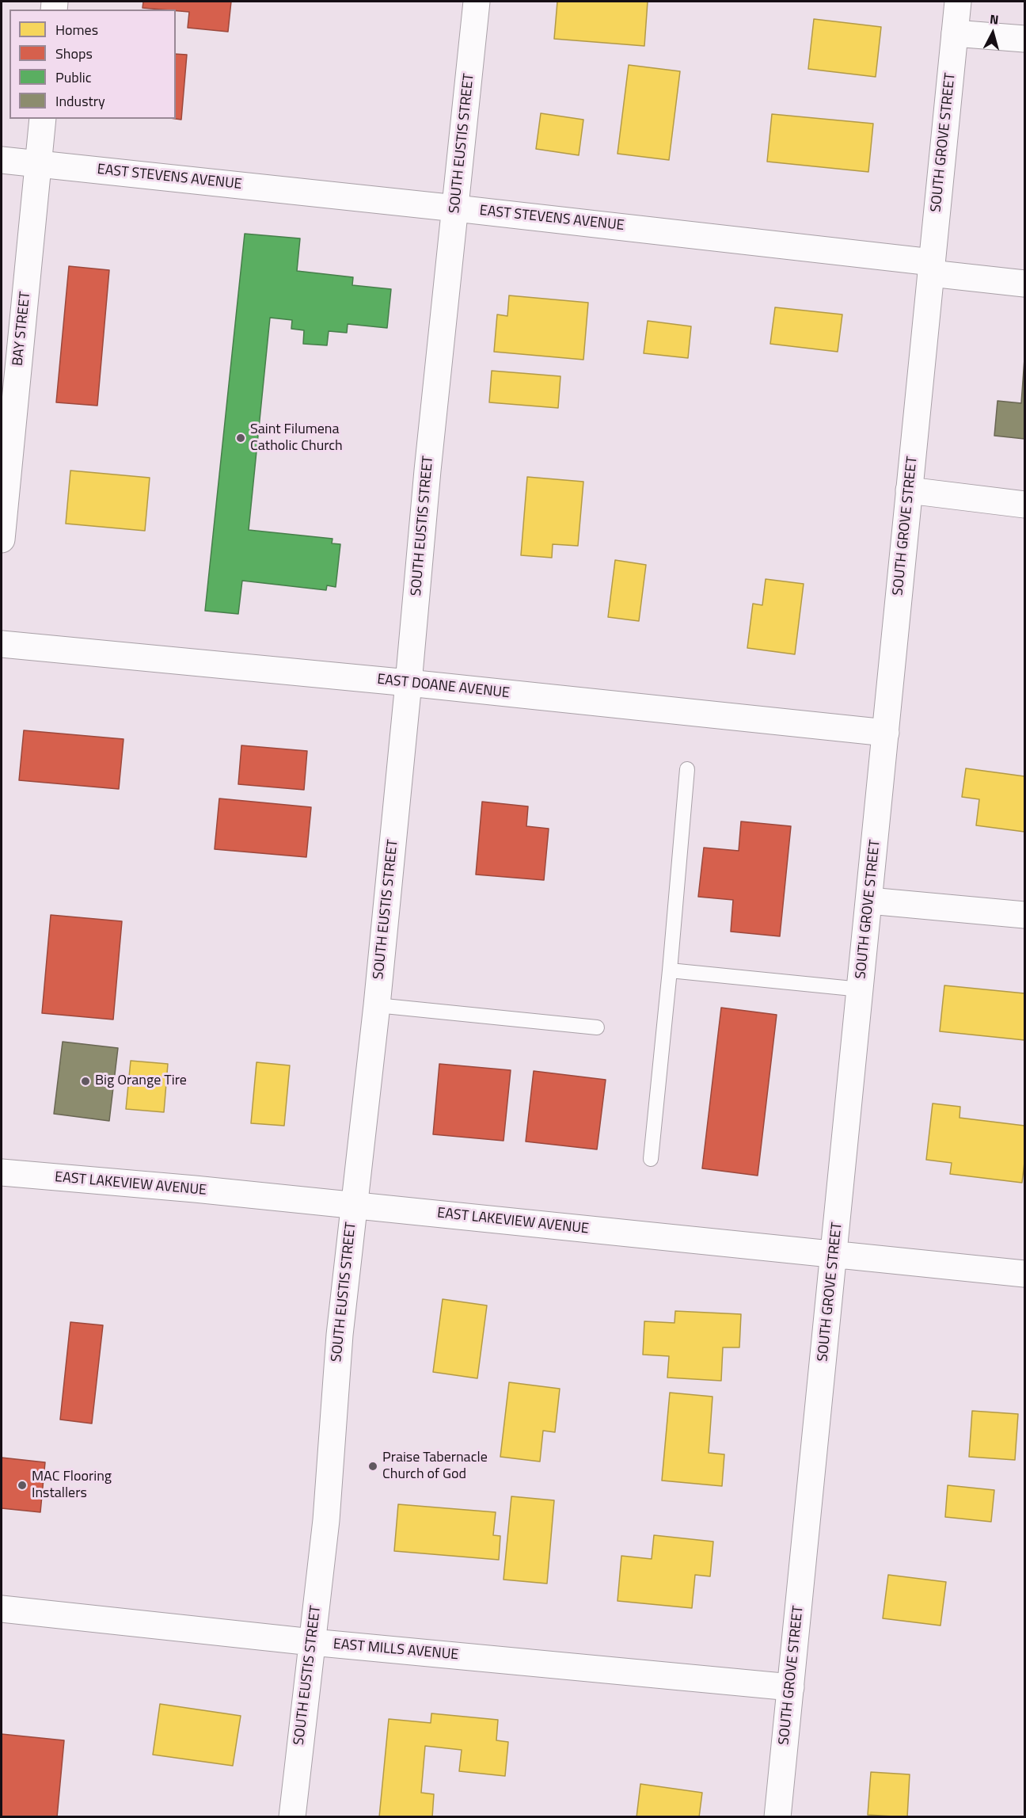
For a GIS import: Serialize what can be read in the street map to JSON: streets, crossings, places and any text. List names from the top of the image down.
{
  "streets": {
    "street": [
      "SOUTH GROVE STREET",
      "SOUTH EUSTIS STREET",
      "EAST STEVENS AVENUE",
      "BAY STREET",
      "EAST DOANE AVENUE",
      "EAST LAKEVIEW AVENUE",
      "EAST MILLS AVENUE"
    ]
  },
  "crossings": [
    ["SOUTH GROVE STREET", "EAST STEVENS AVENUE"],
    ["SOUTH GROVE STREET", "EAST DOANE AVENUE"],
    ["SOUTH GROVE STREET", "EAST LAKEVIEW AVENUE"],
    ["SOUTH GROVE STREET", "EAST MILLS AVENUE"],
    ["SOUTH EUSTIS STREET", "EAST STEVENS AVENUE"],
    ["SOUTH EUSTIS STREET", "EAST DOANE AVENUE"],
    ["SOUTH EUSTIS STREET", "EAST LAKEVIEW AVENUE"],
    ["SOUTH EUSTIS STREET", "EAST MILLS AVENUE"],
    ["EAST STEVENS AVENUE", "BAY STREET"]
  ],
  "places": [
    "Saint Filumena Catholic Church",
    "Big Orange Tire",
    "Praise Tabernacle Church of God",
    "MAC Flooring Installers"
  ],
  "legend": [
    "Homes",
    "Shops",
    "Public",
    "Industry"
  ],
  "north": "top"
}
